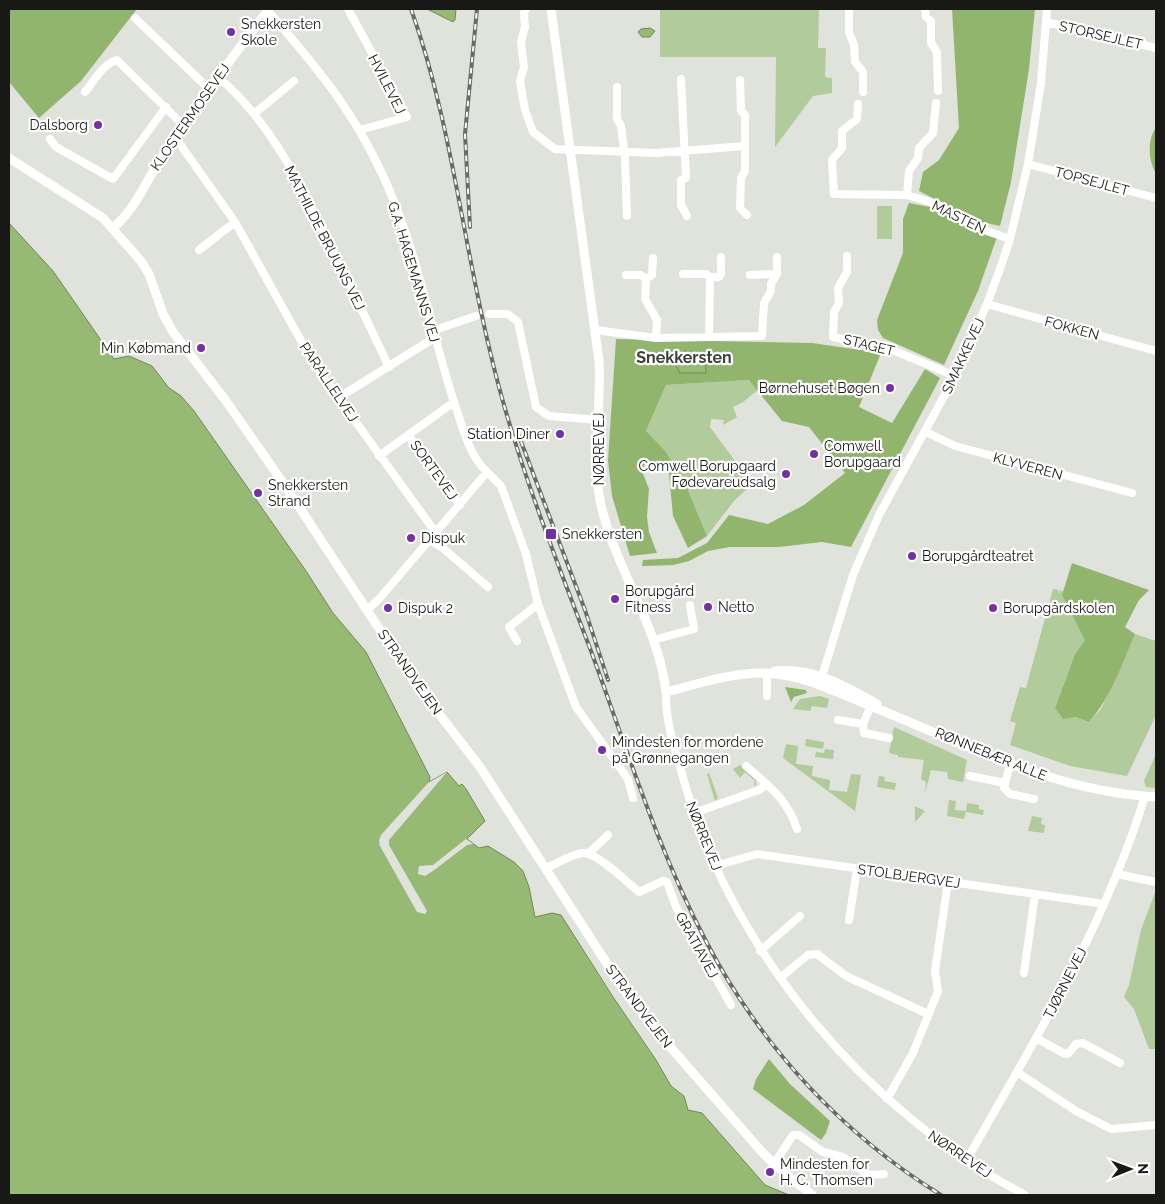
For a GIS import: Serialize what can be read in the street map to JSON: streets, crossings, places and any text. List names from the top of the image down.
{
  "streets": {
    "main road": [
      "KLOSTERMOSEVEJ",
      "NØRREVEJ",
      "STRANDVEJEN",
      "RØNNEBÆR ALLE"
    ],
    "street": [
      "STORSEJLET",
      "HVILEVEJ",
      "TOPSEJLET",
      "MASTEN",
      "MATHILDE BRUUNS VEJ",
      "G.A. HAGEMANNS VEJ",
      "FOKKEN",
      "STAGET",
      "SMAKKEVEJ",
      "PARALLELVEJ",
      "KLYVEREN",
      "SORTEVEJ",
      "STOLBJERGVEJ",
      "GRATIAVEJ",
      "TJØRNEVEJ"
    ]
  },
  "crossings": [
    ["STORSEJLET", "SMAKKEVEJ"],
    ["HVILEVEJ", "G.A. HAGEMANNS VEJ"],
    ["KLOSTERMOSEVEJ", "MATHILDE BRUUNS VEJ"],
    ["KLOSTERMOSEVEJ", "G.A. HAGEMANNS VEJ"],
    ["KLOSTERMOSEVEJ", "PARALLELVEJ"],
    ["KLOSTERMOSEVEJ", "STRANDVEJEN"],
    ["TOPSEJLET", "SMAKKEVEJ"],
    ["MASTEN", "SMAKKEVEJ"],
    ["FOKKEN", "SMAKKEVEJ"],
    ["STAGET", "SMAKKEVEJ"],
    ["SMAKKEVEJ", "KLYVEREN"],
    ["SMAKKEVEJ", "RØNNEBÆR ALLE"],
    ["NØRREVEJ", "RØNNEBÆR ALLE"],
    ["NØRREVEJ", "STOLBJERGVEJ"],
    ["NØRREVEJ", "TJØRNEVEJ"],
    ["RØNNEBÆR ALLE", "TJØRNEVEJ"],
    ["STOLBJERGVEJ", "TJØRNEVEJ"]
  ],
  "districts": ["Snekkersten"],
  "places": {
    "other": [
      "Snekkersten Skole",
      "Dalsborg",
      "Min Købmand",
      "Børnehuset Bøgen",
      "Station Diner",
      "Comwell Borupgaard",
      "Comwell Borupgaard Fødevareudsalg",
      "Snekkersten Strand",
      "Dispuk",
      "Borupgårdteatret",
      "Borupgård Fitness",
      "Netto",
      "Dispuk 2",
      "Borupgårdskolen",
      "Mindesten for mordene på Grønnegangen",
      "Mindesten for H. C. Thomsen"
    ],
    "transit": ["Snekkersten"]
  },
  "north": "right"
}
